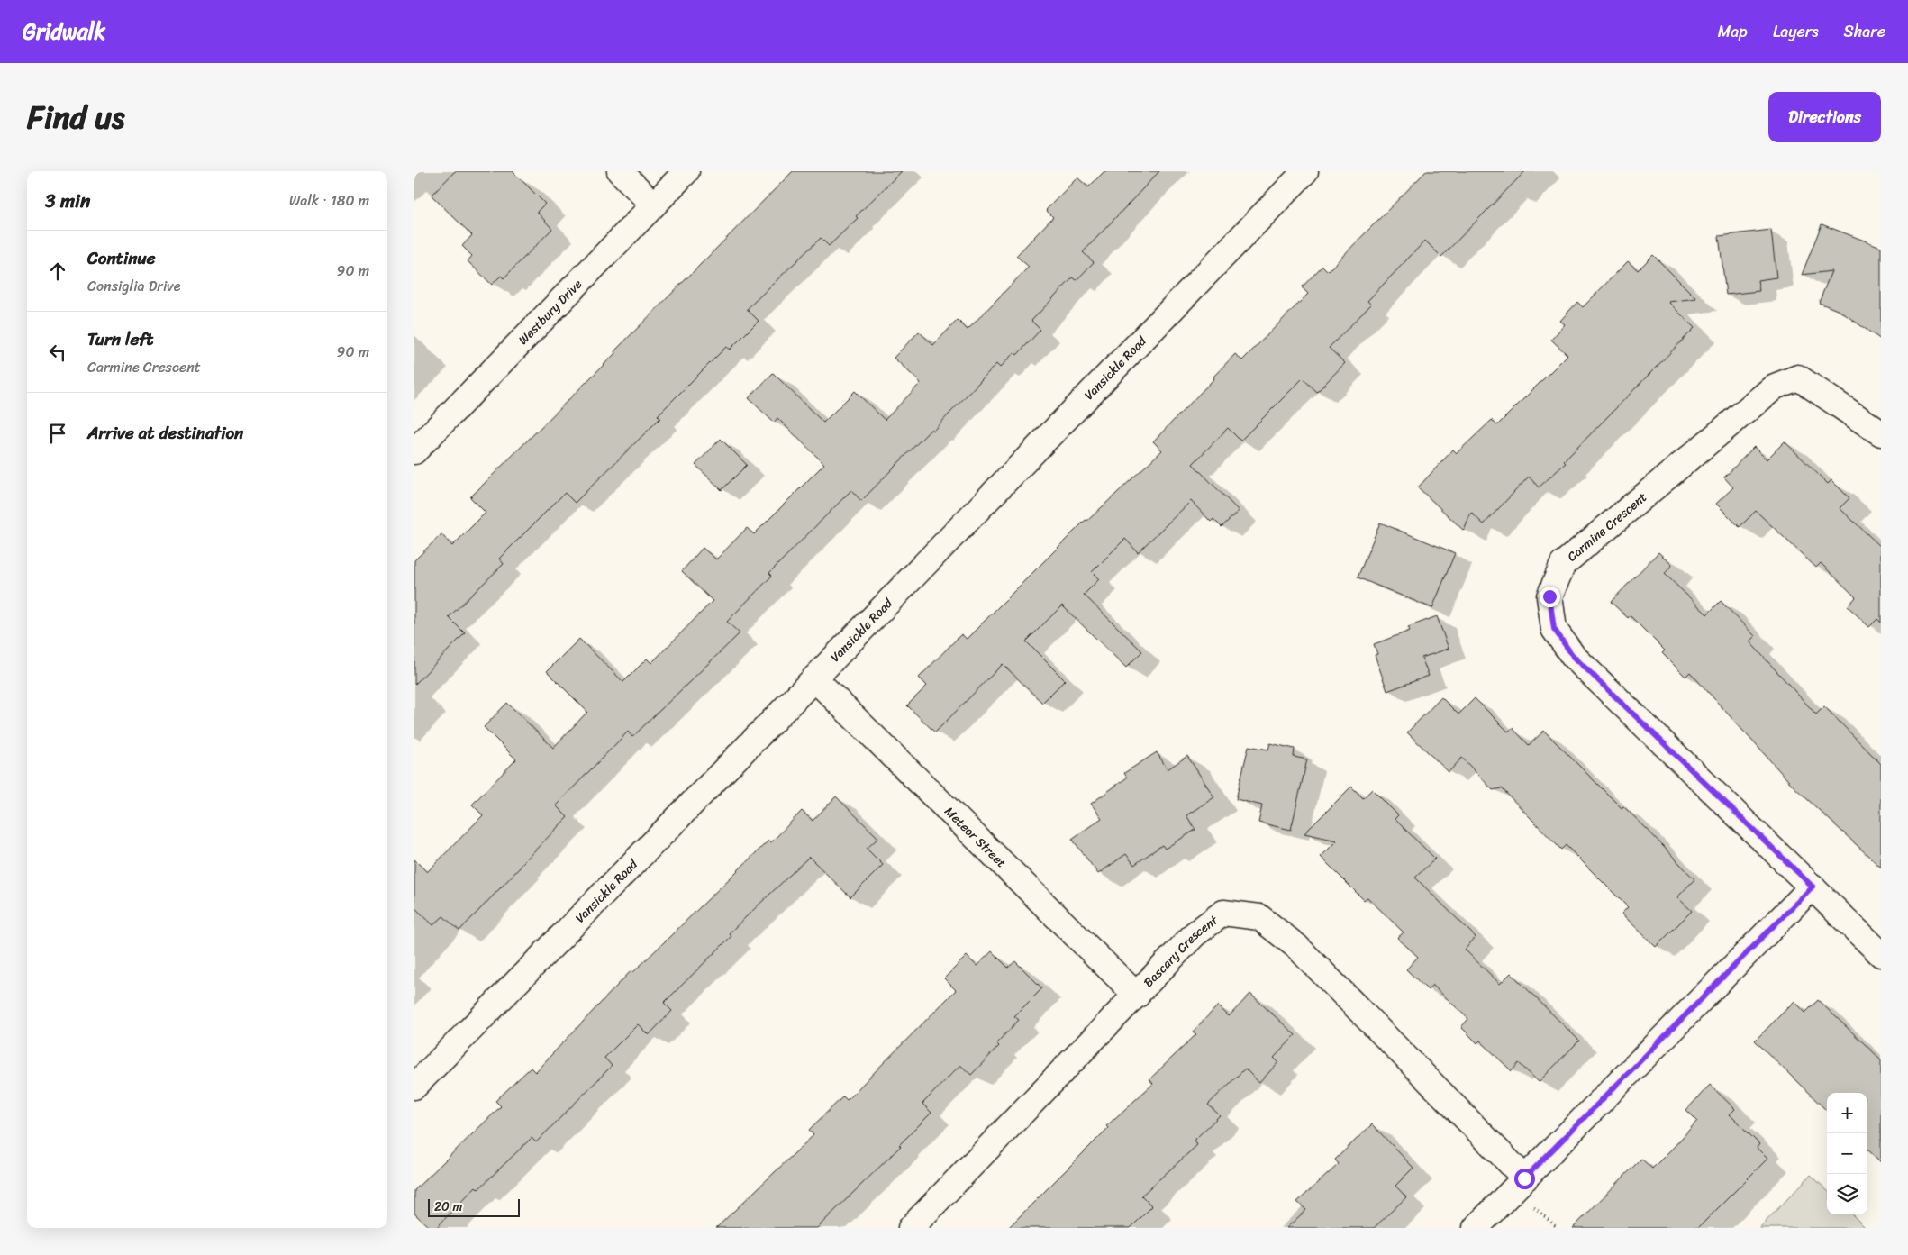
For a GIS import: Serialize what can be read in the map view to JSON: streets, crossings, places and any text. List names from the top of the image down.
{
  "streets": {
    "street": [
      "Westbury Drive",
      "Vansickle Road",
      "Carmine Crescent",
      "Meteor Street",
      "Bascary Crescent"
    ]
  },
  "crossings": [
    ["Vansickle Road", "Meteor Street"],
    ["Meteor Street", "Bascary Crescent"]
  ],
  "scale_bar": "20 m",
  "page": {
    "header": "Gridwalk",
    "nav": ["Map", "Layers", "Share"],
    "title": "Find us",
    "buttons": "Directions",
    "heading": ["3 min", "Walk · 180 m"],
    "list": [
      ["Continue", "Consiglia Drive", "90 m"],
      ["Turn left", "Carmine Crescent", "90 m"],
      "Arrive at destination"
    ],
    "map_buttons": ["+", "−"],
    "scale": "20 m"
  }
}
